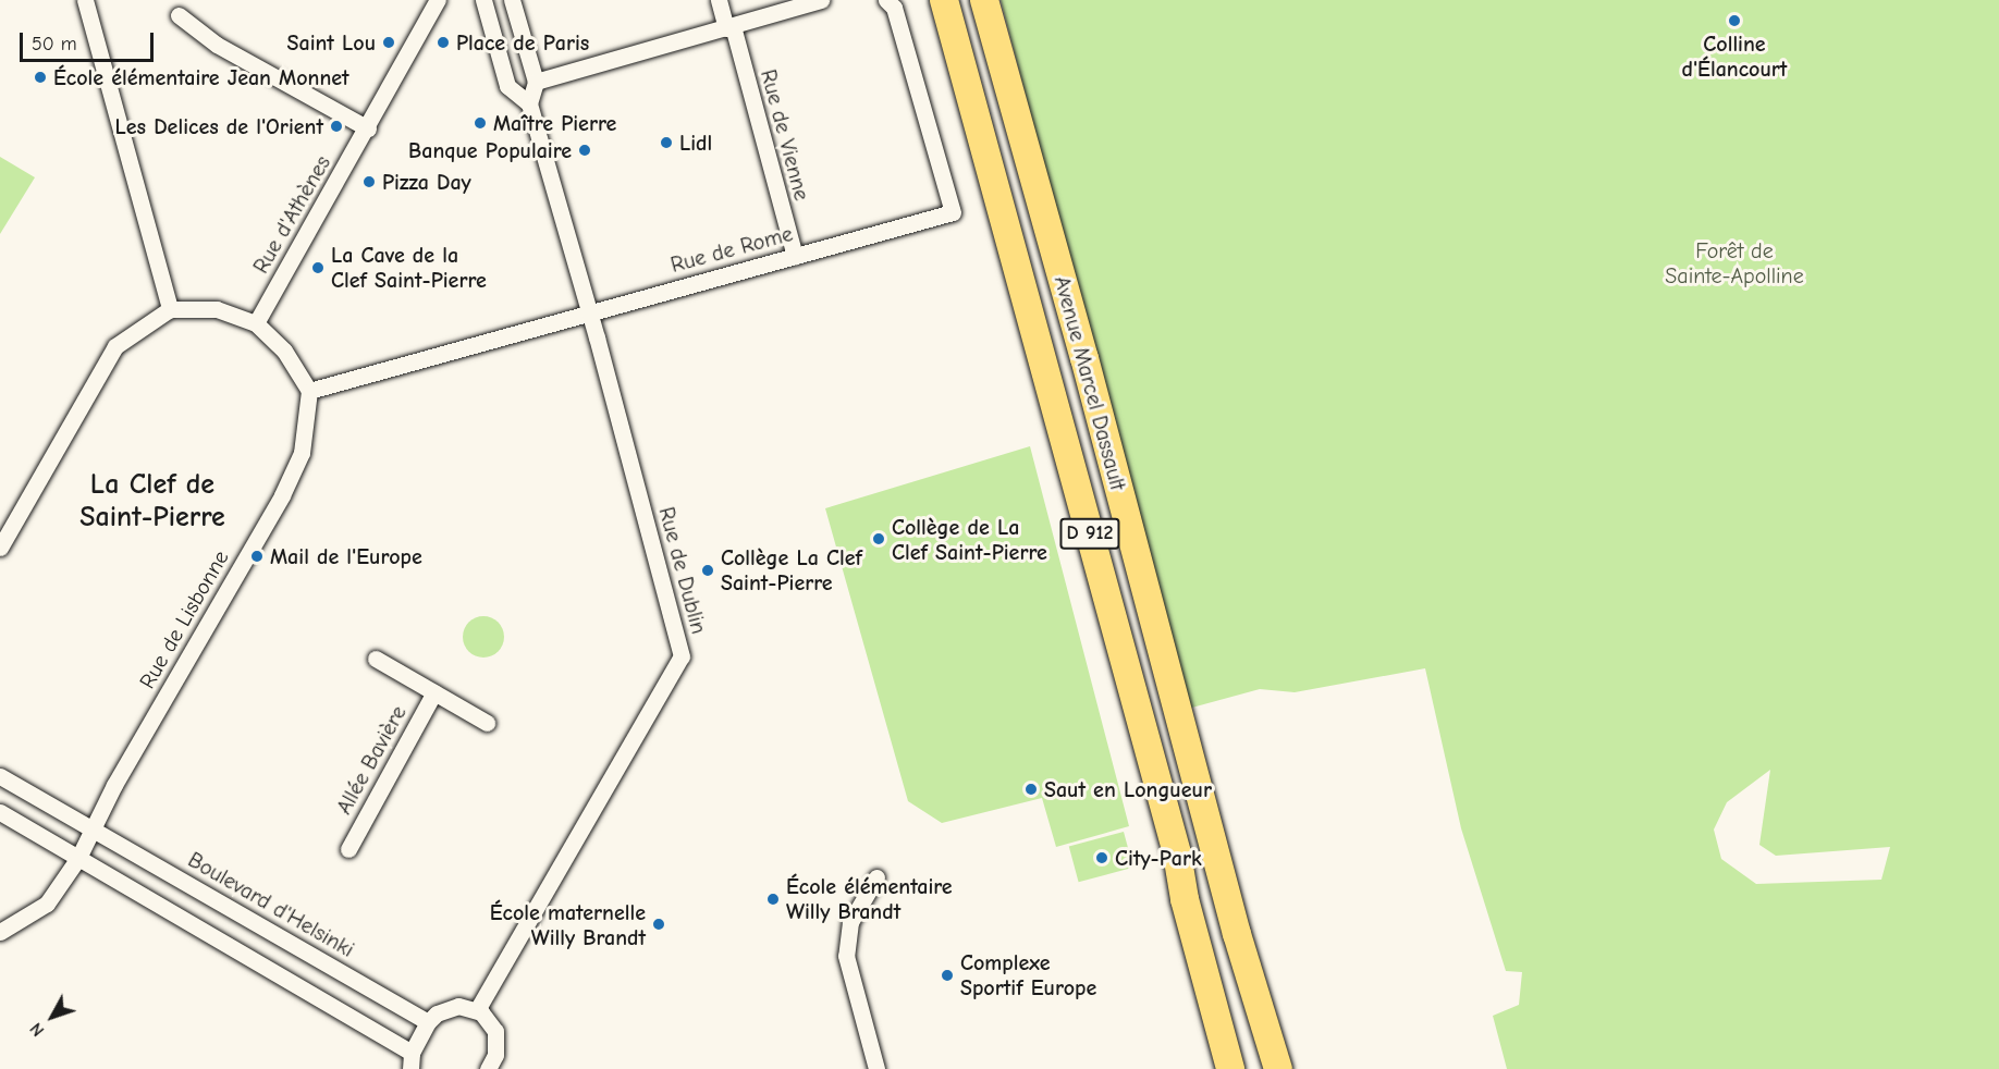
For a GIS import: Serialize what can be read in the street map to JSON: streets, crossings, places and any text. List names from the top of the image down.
{
  "streets": {
    "main road": ["Avenue Marcel Dassault", "D 912"],
    "street": [
      "Rue de Vienne",
      "Rue d'Athènes",
      "Rue de Rome",
      "Rue de Dublin",
      "Rue de Lisbonne",
      "Allée Bavière",
      "Boulevard d'Helsinki"
    ]
  },
  "crossings": [
    ["Rue de Vienne", "Rue de Rome"],
    ["Rue de Rome", "Rue de Dublin"],
    ["Rue de Rome", "Rue de Lisbonne"],
    ["Rue de Lisbonne", "Boulevard d'Helsinki"]
  ],
  "districts": ["La Clef de Saint-Pierre"],
  "parks": ["Forêt de Sainte-Apolline"],
  "places": [
    "Colline d'Élancourt",
    "Saint Lou",
    "Place de Paris",
    "École élémentaire Jean Monnet",
    "Maître Pierre",
    "Les Delices de l'Orient",
    "Lidl",
    "Banque Populaire",
    "Pizza Day",
    "La Cave de la Clef Saint-Pierre",
    "Collège de La Clef Saint-Pierre",
    "Mail de l'Europe",
    "Collège La Clef Saint-Pierre",
    "Saut en Longueur",
    "City-Park",
    "École élémentaire Willy Brandt",
    "École maternelle Willy Brandt",
    "Complexe Sportif Europe"
  ],
  "scale_bar": "50 m",
  "north": "bottom left"
}
